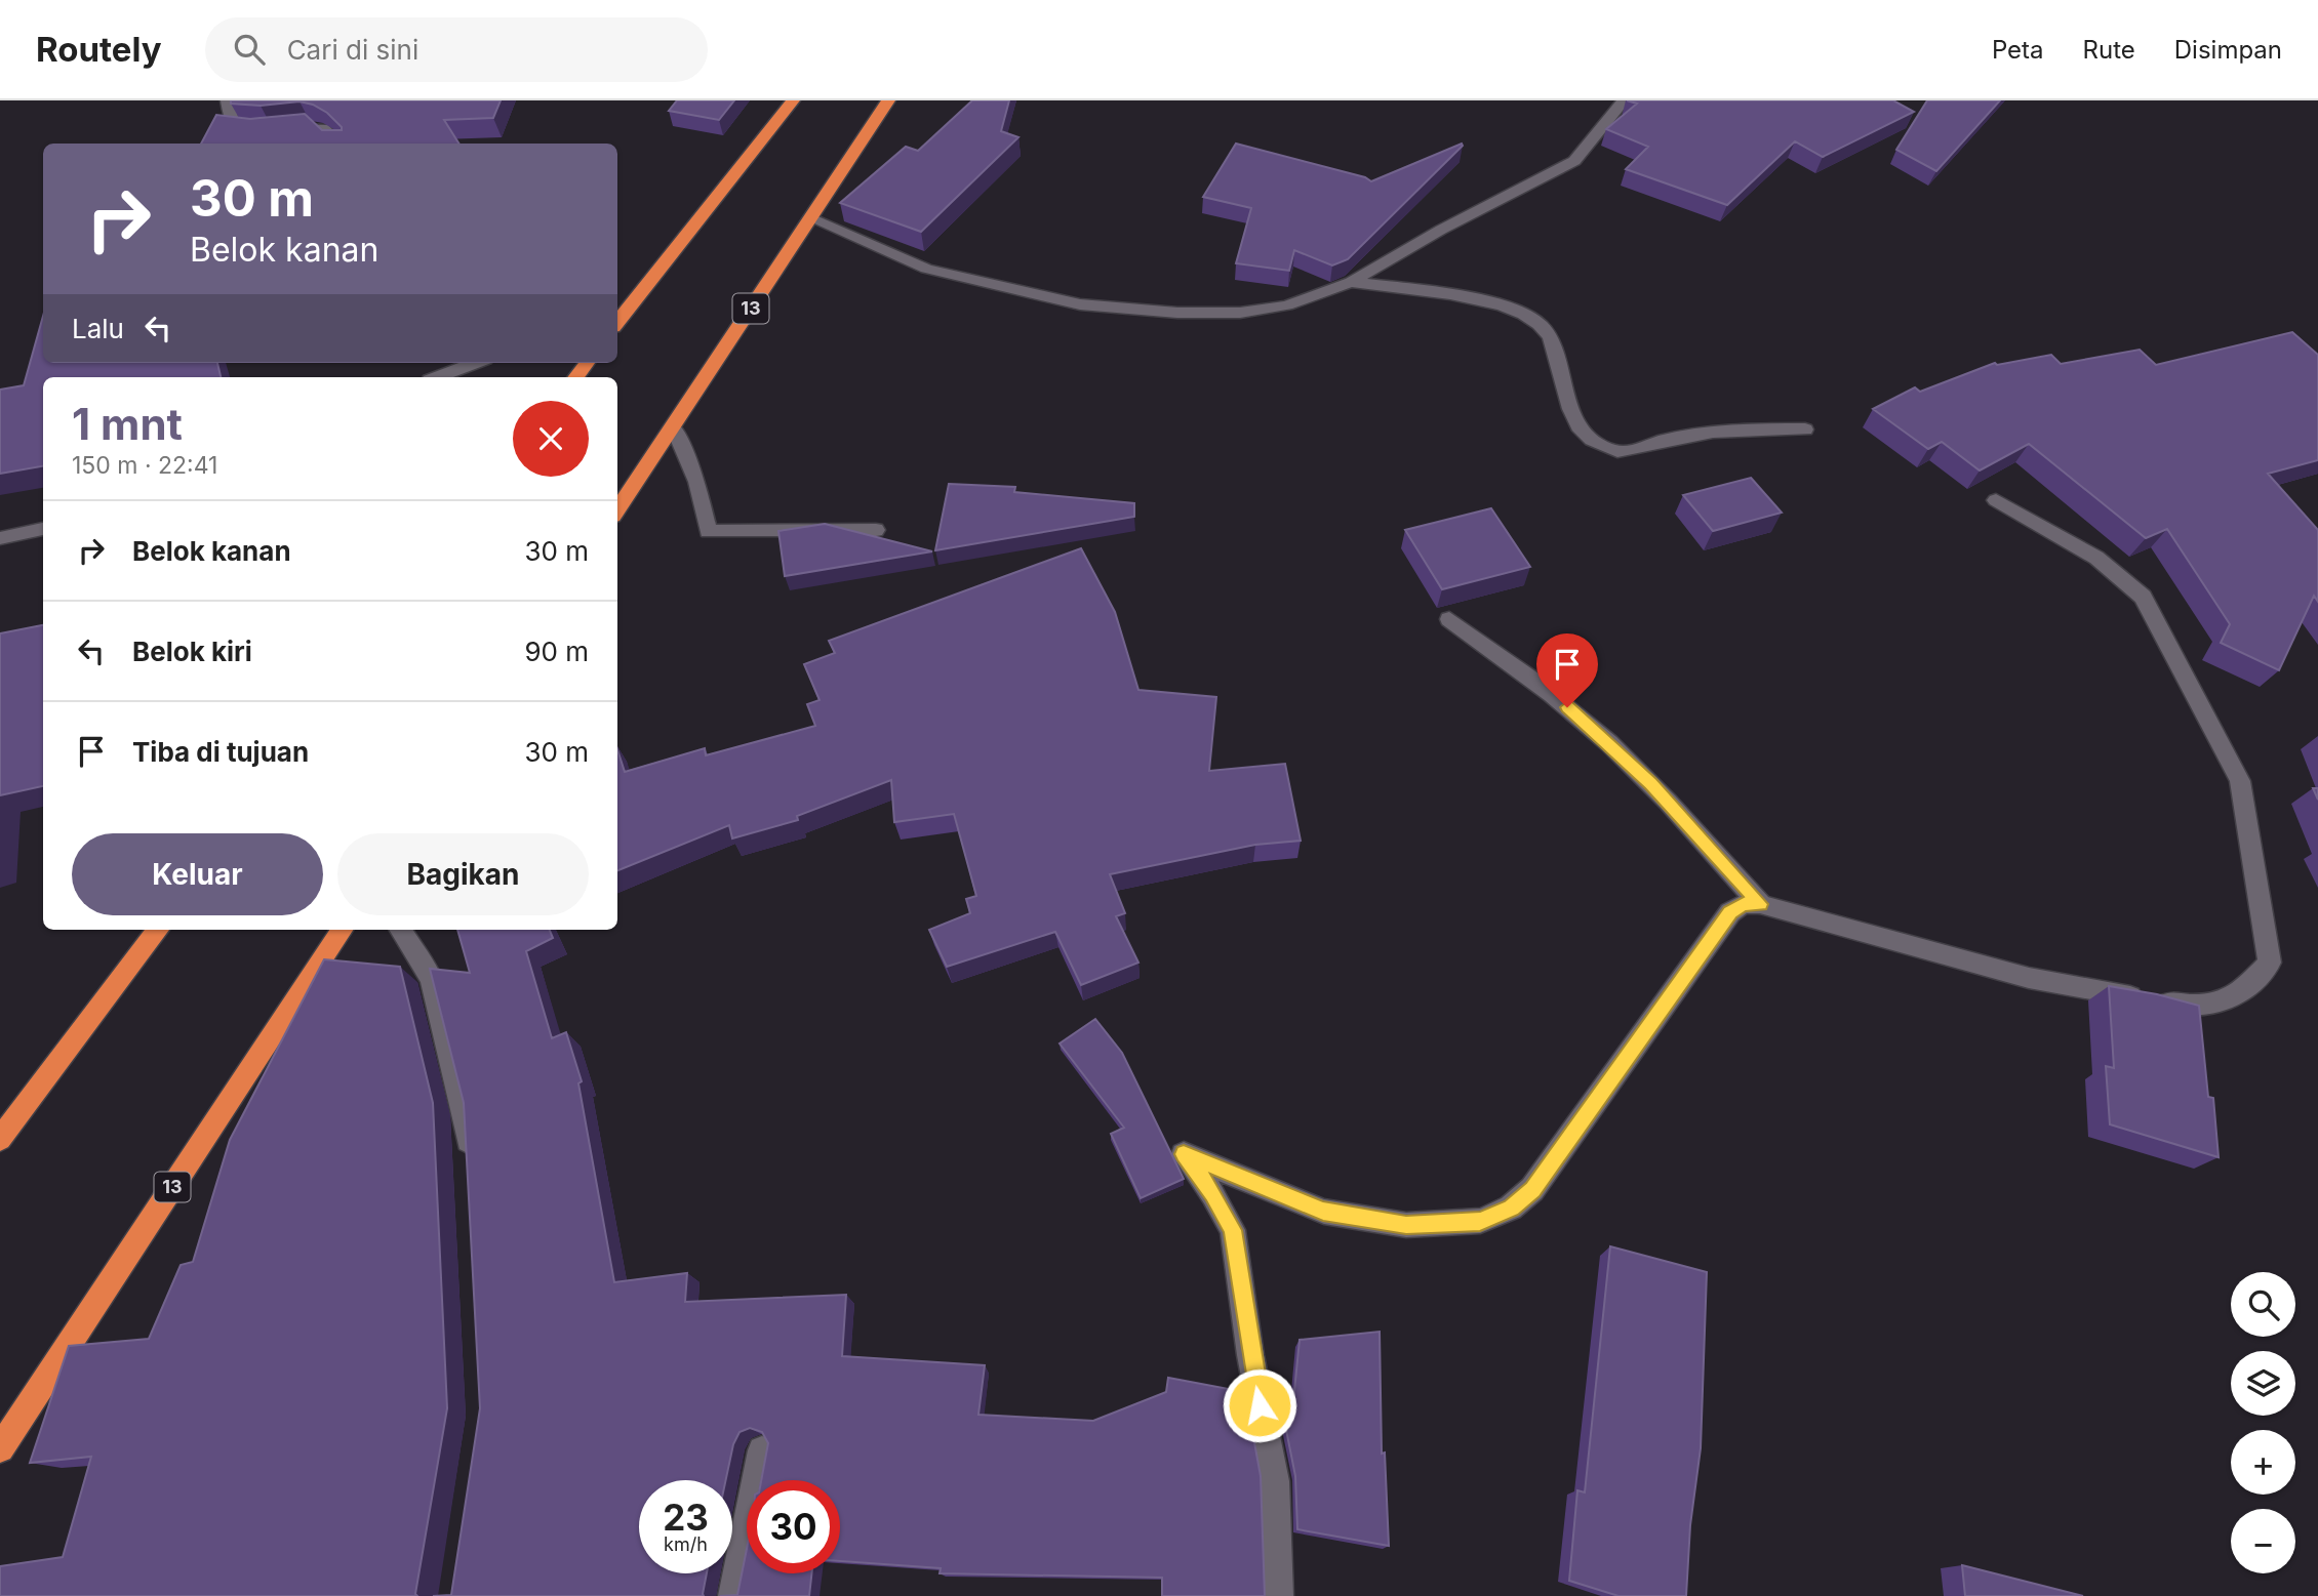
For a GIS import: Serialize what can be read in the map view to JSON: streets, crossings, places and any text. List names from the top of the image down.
{
  "streets": {
    "highway": ["13"]
  },
  "page": {
    "header": "Routely",
    "search": "Cari di sini",
    "nav": ["Peta", "Rute", "Disimpan"],
    "turn": ["30 m", "Belok kanan"],
    "then": "Lalu",
    "heading": ["1 mnt", "150 m · 22:41"],
    "list": [
      {
        "name": "Belok kanan",
        "value": "30 m"
      },
      {
        "name": "Belok kiri",
        "value": "90 m"
      },
      {
        "name": "Tiba di tujuan",
        "value": "30 m"
      }
    ],
    "buttons": ["Keluar", "Bagikan"],
    "map_buttons": ["+", "−"],
    "speed": "23 km/h",
    "limit": "30"
  }
}
